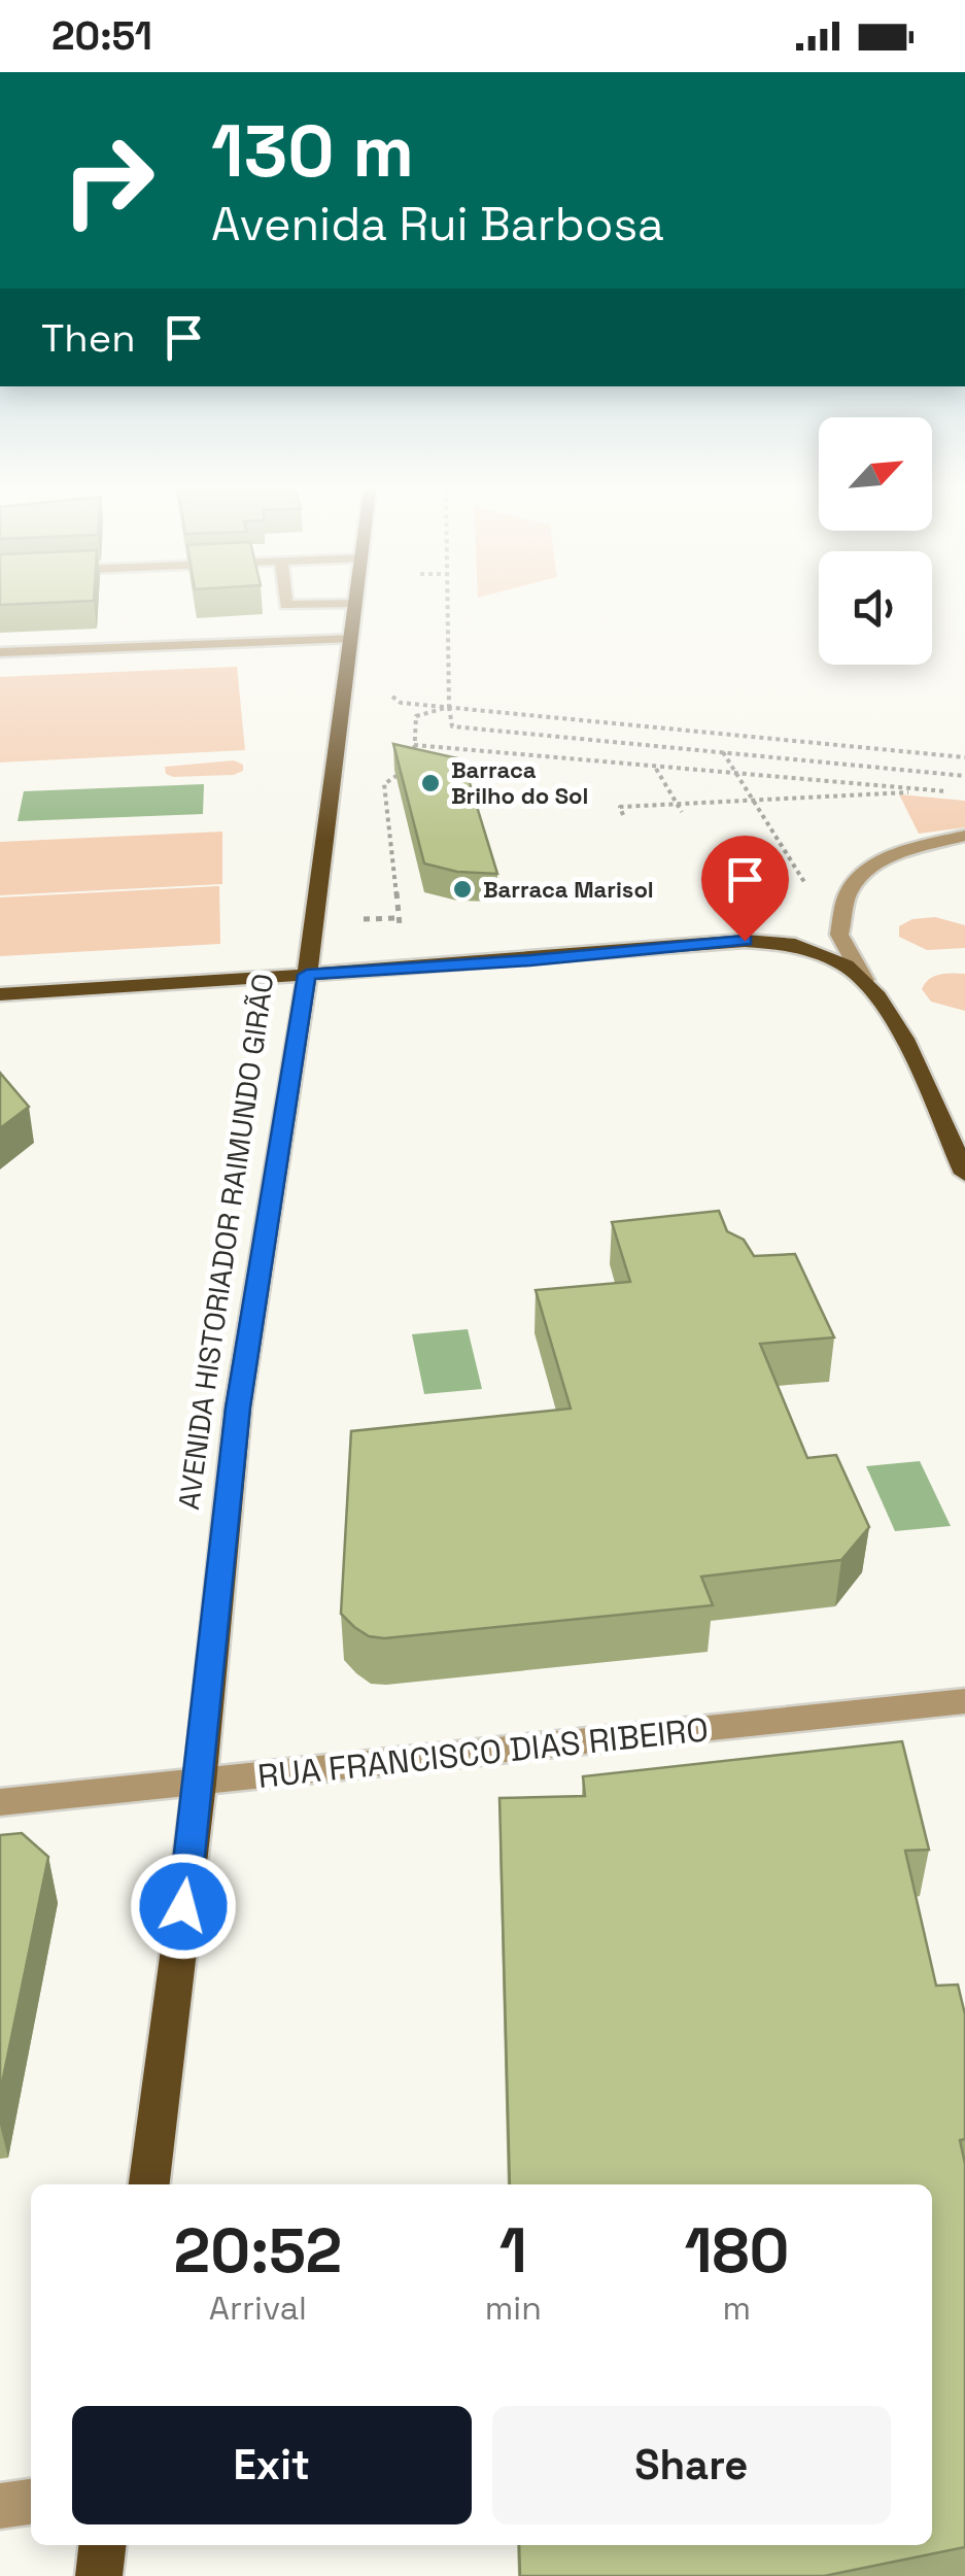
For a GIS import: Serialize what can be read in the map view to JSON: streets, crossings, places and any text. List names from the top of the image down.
{
  "streets": {
    "main road": ["AVENIDA HISTORIADOR RAIMUNDO GIRÃO"],
    "street": ["RUA FRANCISCO DIAS RIBEIRO"]
  },
  "crossings": [
    ["AVENIDA HISTORIADOR RAIMUNDO GIRÃO", "RUA FRANCISCO DIAS RIBEIRO"]
  ],
  "places": ["Barraca Brilho do Sol", "Barraca Marisol"],
  "north": "top right",
  "page": {
    "status": "20:51",
    "turn": ["130 m", "Avenida Rui Barbosa"],
    "then": "Then",
    "eta": [
      "20:52",
      "Arrival",
      "1",
      "min",
      "180",
      "m"
    ],
    "buttons": ["Exit", "Share"]
  }
}
